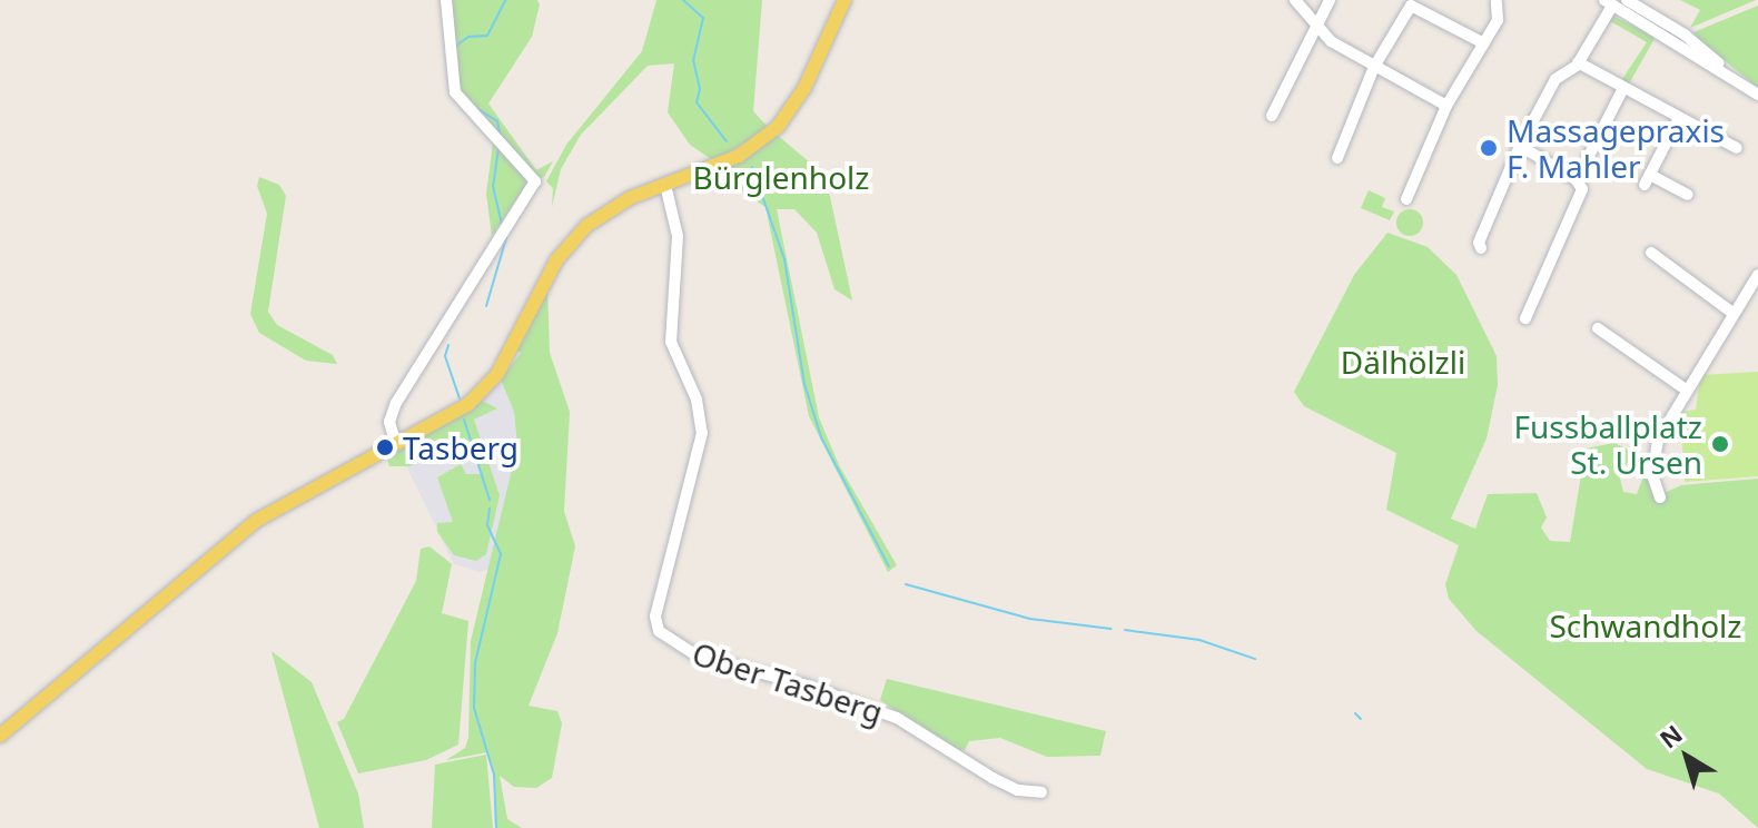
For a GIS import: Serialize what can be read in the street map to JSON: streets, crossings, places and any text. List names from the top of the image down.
{
  "streets": {
    "street": ["Ober Tasberg"]
  },
  "parks": ["Bürglenholz", "Dälhölzli", "Schwandholz"],
  "places": ["Massagepraxis F. Mahler", "Fussballplatz St. Ursen", "Tasberg"],
  "north": "top left"
}
